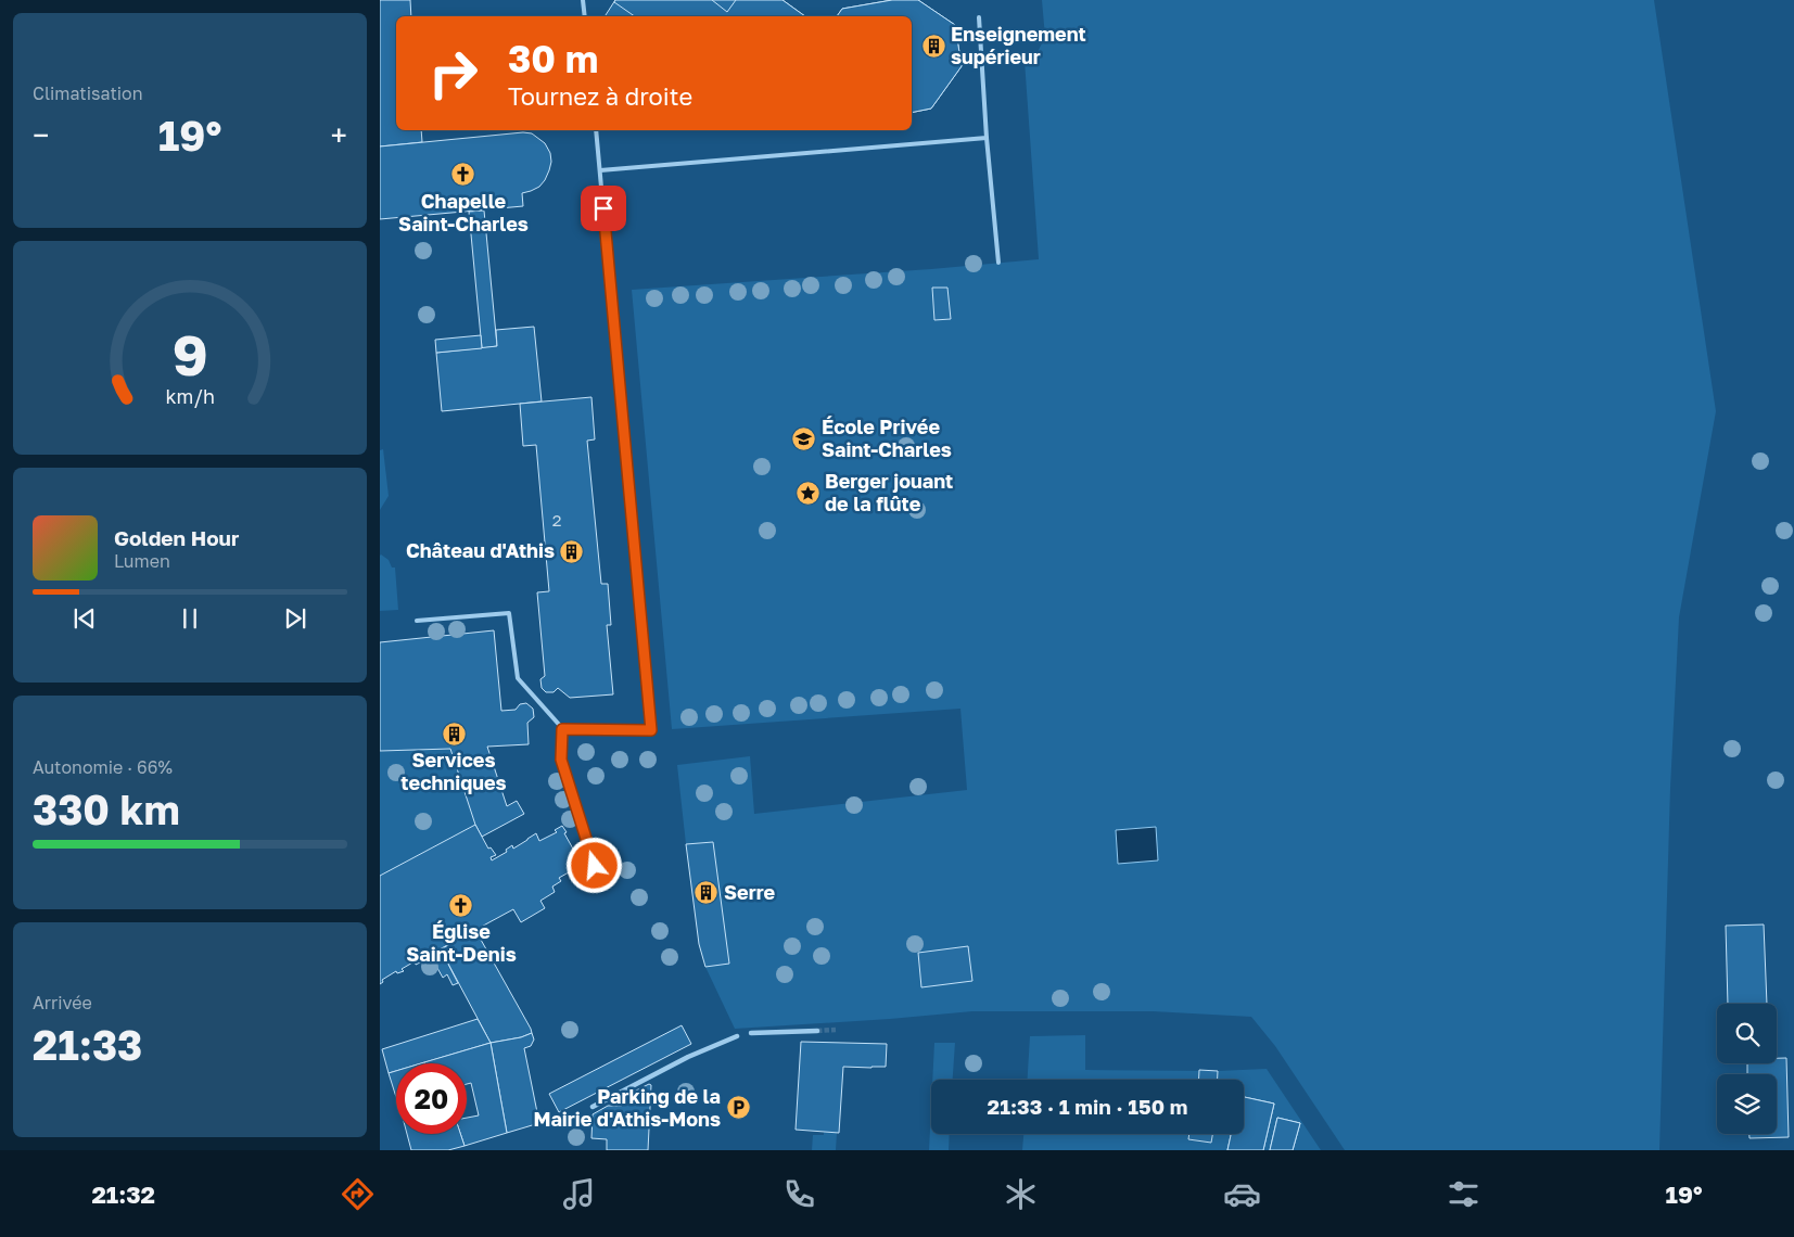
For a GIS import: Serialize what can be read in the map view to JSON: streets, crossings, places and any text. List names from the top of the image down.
{
  "places": {
    "building": [
      "Enseignement supérieur",
      "Château d'Athis",
      "Services techniques",
      "Serre"
    ],
    "church": ["Chapelle Saint-Charles", "Église Saint-Denis"],
    "school or university": ["École Privée Saint-Charles"],
    "place": ["Berger jouant de la flûte"],
    "parking": ["Parking de la Mairie d'Athis-Mons"]
  },
  "house_numbers": ["2"],
  "page": {
    "tile": [
      "Climatisation",
      ["Autonomie · 66%", "330 km"],
      ["Arrivée", "21:33"]
    ],
    "turn": ["30 m", "Tournez à droite"],
    "heat": ["−", "19°", "+"],
    "song": ["Golden Hour", "Lumen"],
    "limit": "20",
    "trip": "21:33 · 1 min · 150 m",
    "tabs": ["21:32", "19°"],
    "gauge": ["9", "km/h"]
  }
}
